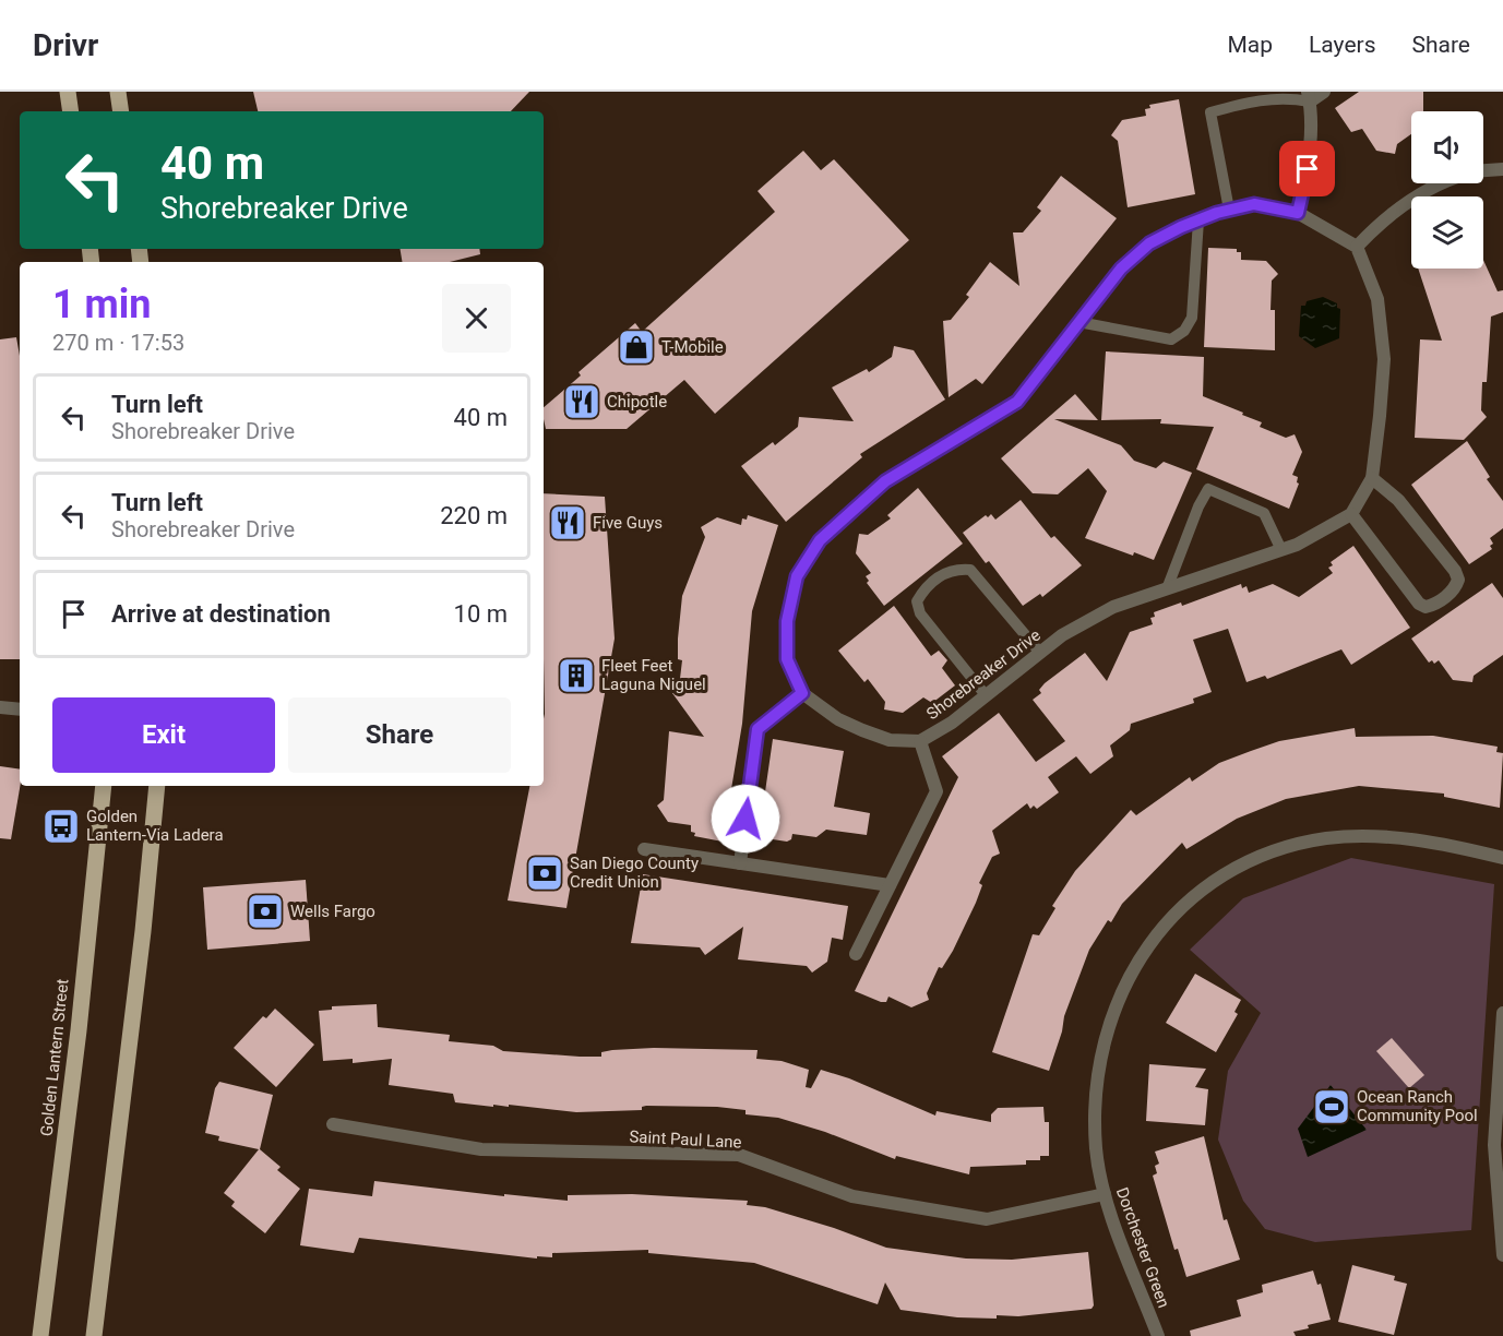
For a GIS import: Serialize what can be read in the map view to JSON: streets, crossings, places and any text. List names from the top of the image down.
{
  "streets": {
    "main road": ["Golden Lantern Street"],
    "street": ["Shorebreaker Drive", "Saint Paul Lane", "Dorchester Green"]
  },
  "crossings": [
    ["Saint Paul Lane", "Dorchester Green"]
  ],
  "places": {
    "shop": ["T-Mobile"],
    "restaurant": ["Chipotle", "Five Guys"],
    "building": ["Fleet Feet Laguna Niguel"],
    "bus stop": ["Golden Lantern-Via Ladera"],
    "bank": ["San Diego County Credit Union", "Wells Fargo"],
    "sports": ["Ocean Ranch Community Pool"]
  },
  "page": {
    "header": "Drivr",
    "nav": ["Map", "Layers", "Share"],
    "turn": ["40 m", "Shorebreaker Drive"],
    "heading": ["1 min", "270 m · 17:53"],
    "list": [
      {
        "name": "Turn left",
        "note": "Shorebreaker Drive",
        "value": "40 m"
      },
      {
        "name": "Turn left",
        "note": "Shorebreaker Drive",
        "value": "220 m"
      },
      {
        "name": "Arrive at destination",
        "value": "10 m"
      }
    ],
    "buttons": ["Exit", "Share"]
  }
}
